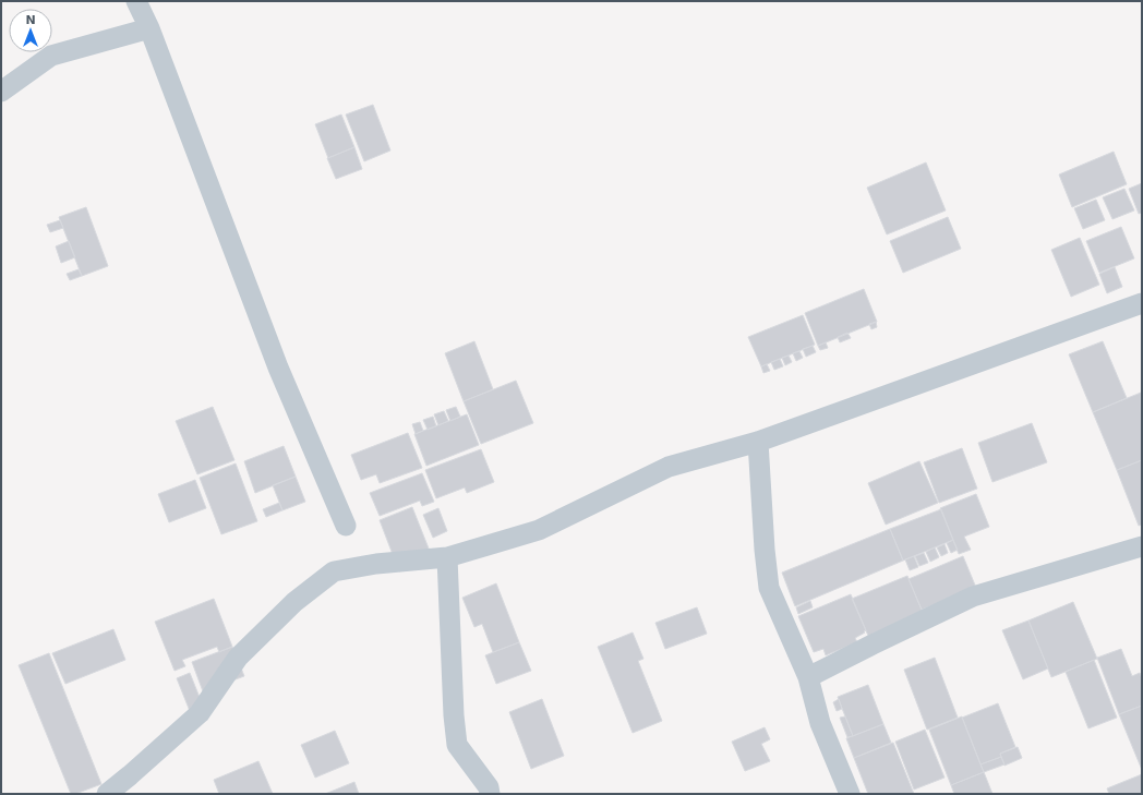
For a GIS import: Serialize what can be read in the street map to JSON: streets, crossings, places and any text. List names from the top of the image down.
{
  "north": "top"
}
